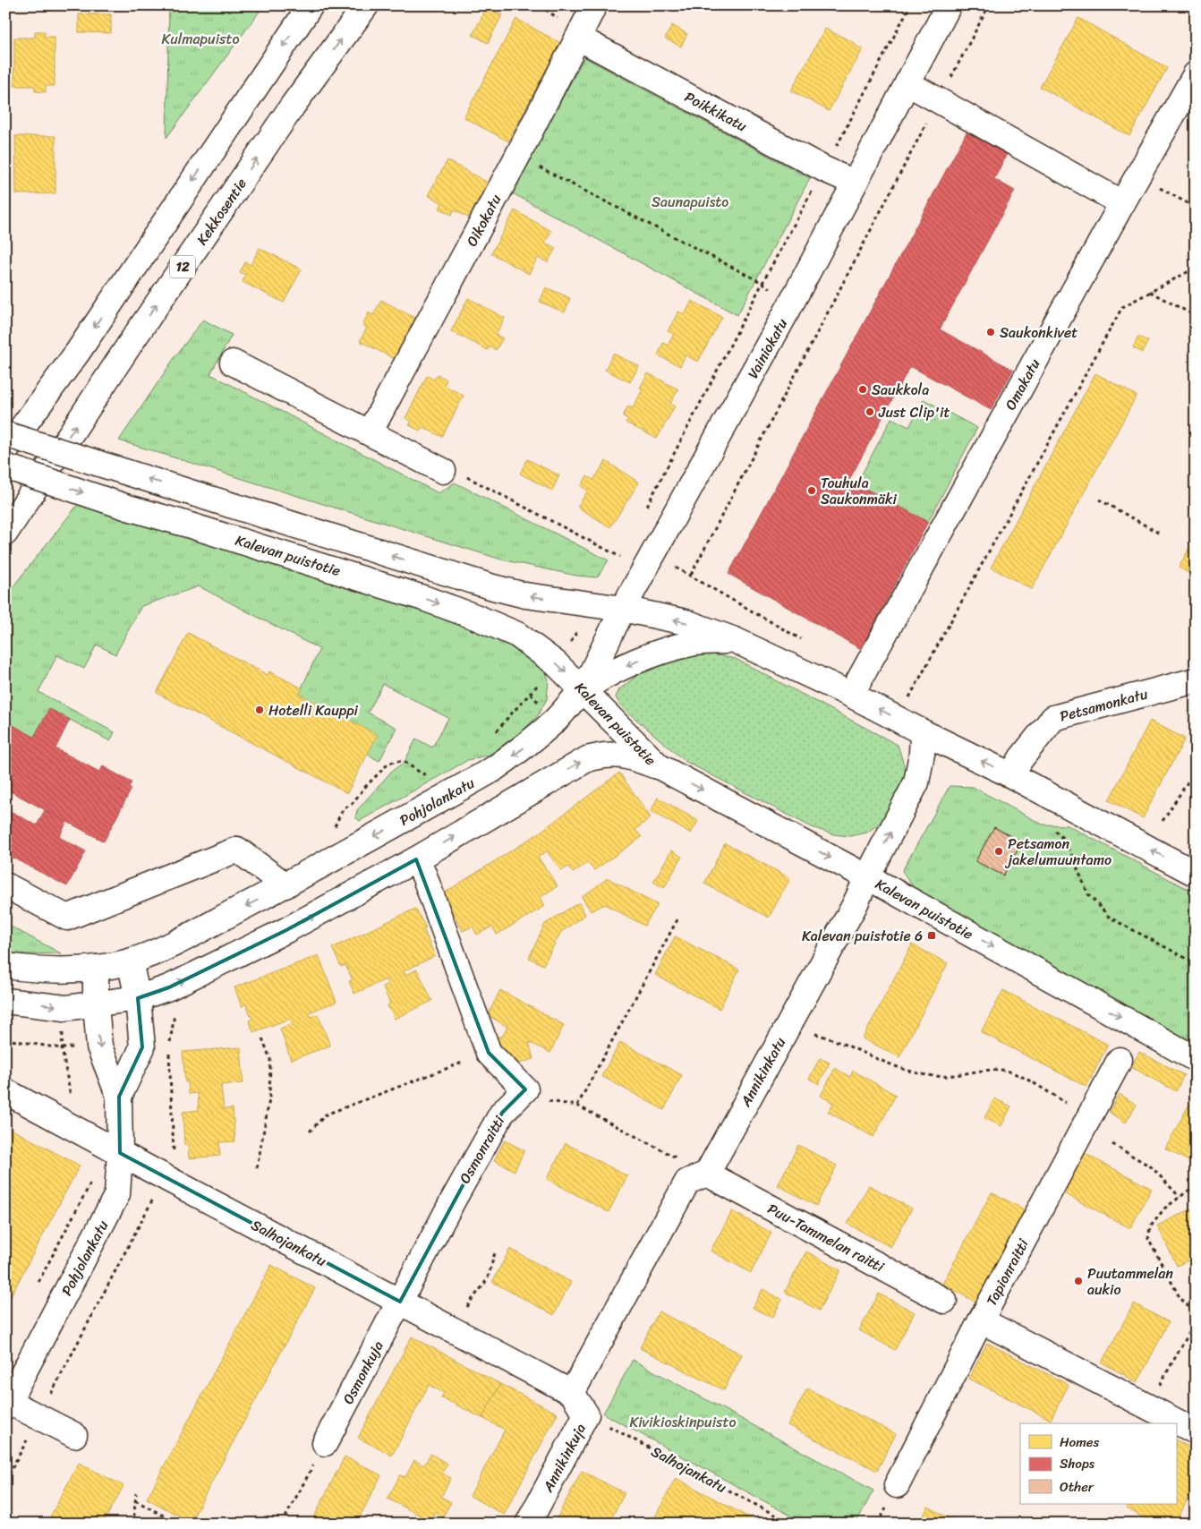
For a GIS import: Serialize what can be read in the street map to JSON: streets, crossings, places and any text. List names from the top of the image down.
{
  "streets": {
    "main road": [
      "Poikkikatu",
      "Kekkosentie",
      "Oikokatu",
      "12",
      "Vainiokatu",
      "Omakatu",
      "Kalevan puistotie",
      "Petsamonkatu",
      "Pohjolankatu",
      "Annikinkatu",
      "Osmonraitti",
      "Puu-Tammelan raitti",
      "Salhojankatu",
      "Tapionraitti",
      "Osmonkuja",
      "Annikinkuja"
    ]
  },
  "crossings": [
    ["Poikkikatu", "Oikokatu"],
    ["Poikkikatu", "Vainiokatu"],
    ["Vainiokatu", "Kalevan puistotie"],
    ["Vainiokatu", "Pohjolankatu"],
    ["Omakatu", "Kalevan puistotie"],
    ["Kalevan puistotie", "Petsamonkatu"],
    ["Kalevan puistotie", "Pohjolankatu"],
    ["Kalevan puistotie", "Annikinkatu"],
    ["Pohjolankatu", "Salhojankatu"],
    ["Annikinkatu", "Puu-Tammelan raitti"],
    ["Osmonraitti", "Salhojankatu"],
    ["Osmonraitti", "Osmonkuja"],
    ["Salhojankatu", "Osmonkuja"],
    ["Salhojankatu", "Annikinkuja"]
  ],
  "parks": ["Kulmapuisto", "Saunapuisto", "Kivikioskinpuisto"],
  "places": {
    "other": [
      "Saukonkivet",
      "Saukkola",
      "Just Clip'it",
      "Touhula Saukonmäki",
      "Hotelli Kauppi",
      "Petsamon jakelumuuntamo",
      "Puutammelan aukio"
    ],
    "transit": ["Kalevan puistotie 6"]
  },
  "legend": ["Homes", "Shops", "Other"]
}
